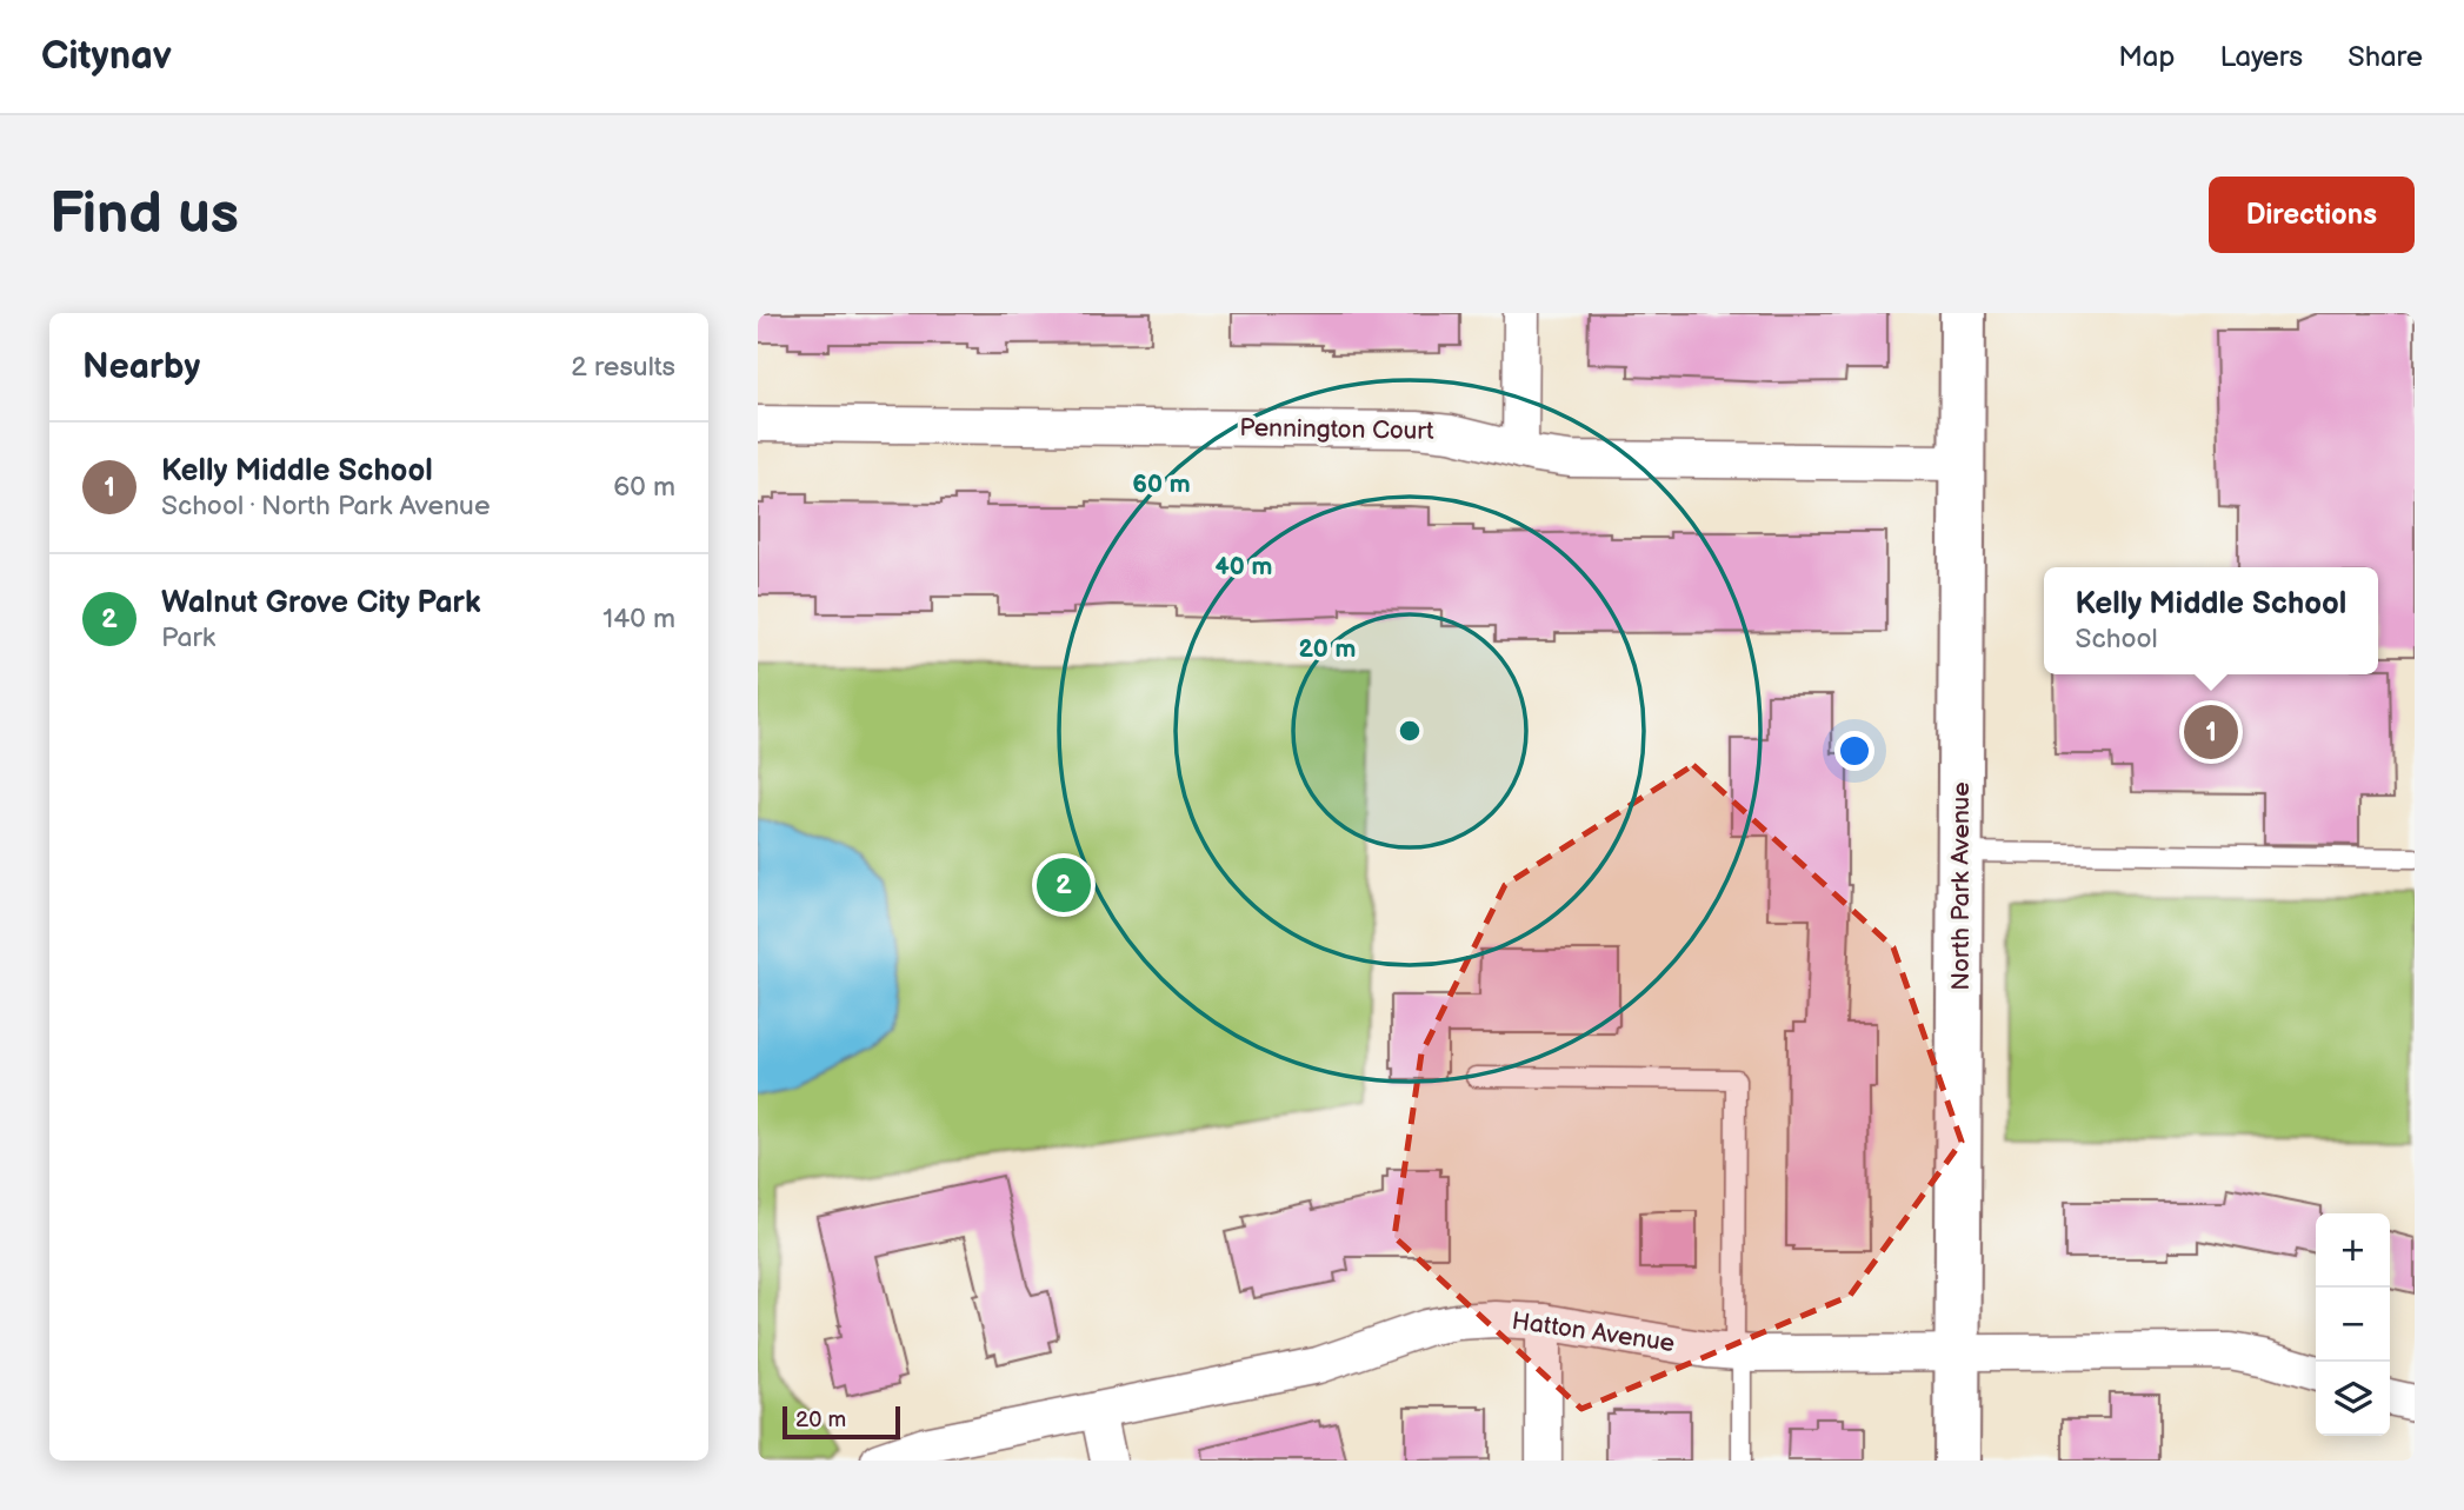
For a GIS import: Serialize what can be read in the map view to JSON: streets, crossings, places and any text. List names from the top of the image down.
{
  "streets": {
    "street": ["Pennington Court", "North Park Avenue", "Hatton Avenue"]
  },
  "crossings": [
    ["Pennington Court", "North Park Avenue"],
    ["North Park Avenue", "Hatton Avenue"]
  ],
  "scale_bar": "20 m",
  "page": {
    "header": "Citynav",
    "nav": ["Map", "Layers", "Share"],
    "buttons": "Directions",
    "title": "Find us",
    "heading": ["Nearby", "2 results"],
    "list": [
      {
        "mark": "1",
        "name": "Kelly Middle School",
        "note": "School · North Park Avenue",
        "value": "60 m"
      },
      {
        "mark": "2",
        "name": "Walnut Grove City Park",
        "note": "Park",
        "value": "140 m"
      }
    ],
    "popup": ["Kelly Middle School", "School"],
    "pins": ["1", "2"],
    "map_buttons": ["+", "−"],
    "scale": "20 m"
  },
  "rings": ["60 m", "40 m", "20 m"]
}
